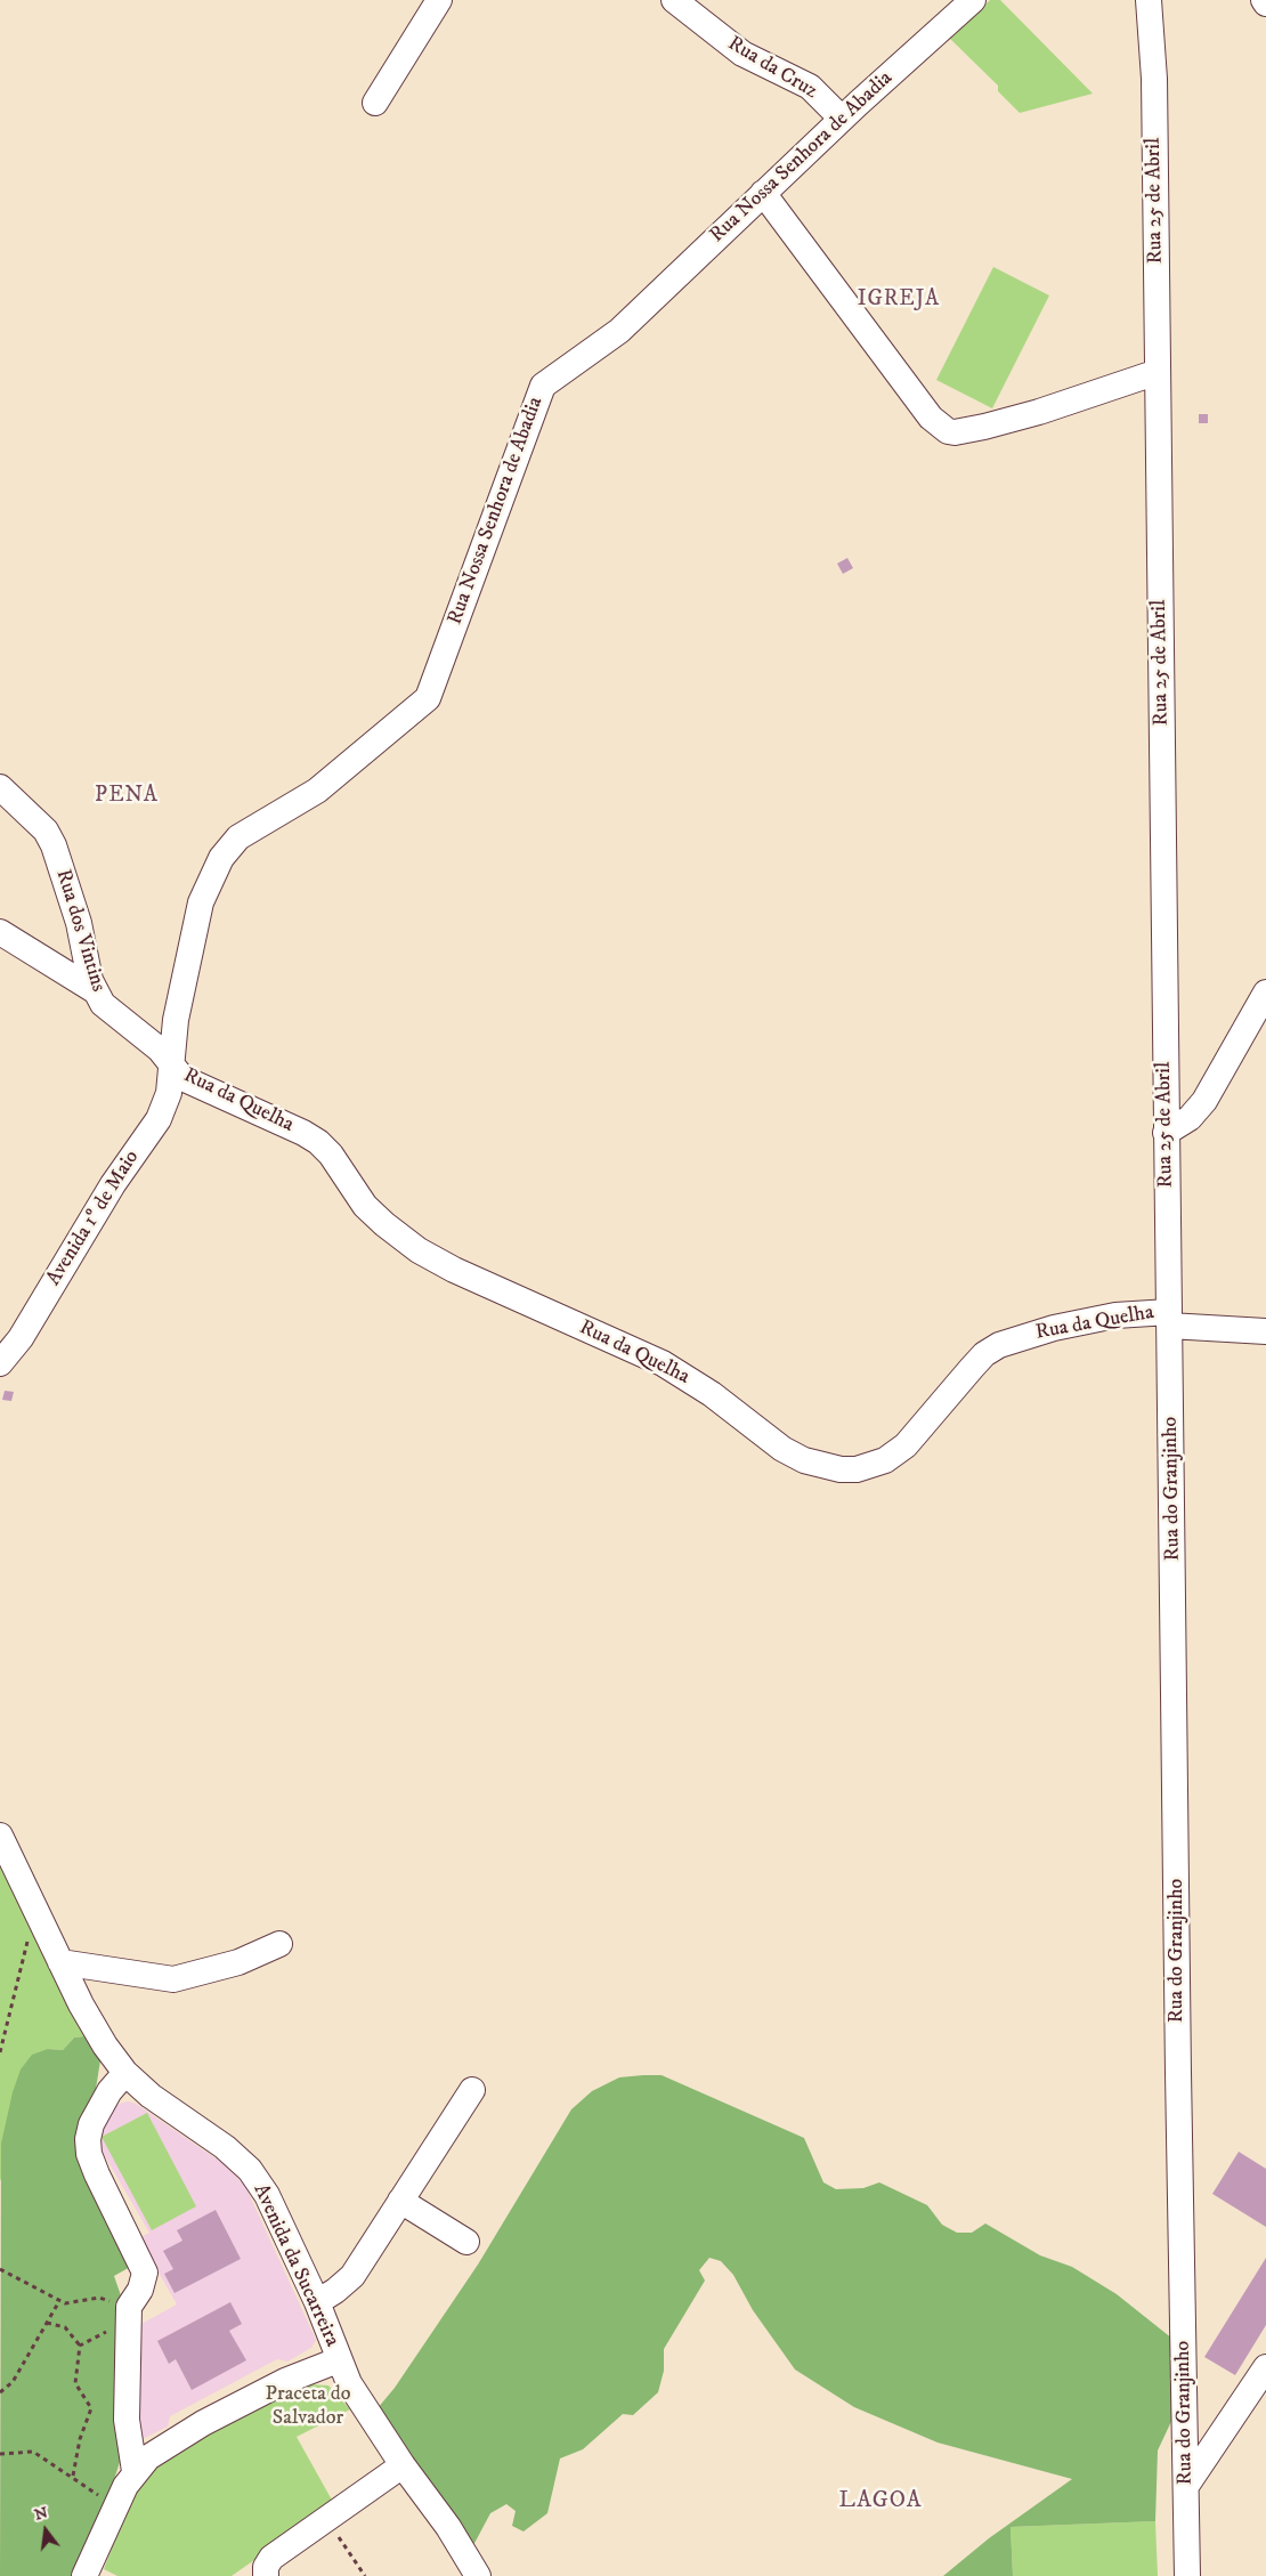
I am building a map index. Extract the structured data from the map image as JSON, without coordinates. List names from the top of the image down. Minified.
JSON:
{"streets":{"street":["Rua da Cruz","Rua Nossa Senhora de Abadia","Rua 25 de Abril","Rua dos Vintins","Rua da Quelha","Avenida 1º de Maio","Rua do Granjinho","Avenida da Sucarreira"]},"crossings":[["Rua da Cruz","Rua Nossa Senhora de Abadia"],["Rua Nossa Senhora de Abadia","Rua dos Vintins"],["Rua Nossa Senhora de Abadia","Rua da Quelha"],["Rua Nossa Senhora de Abadia","Avenida 1º de Maio"],["Rua 25 de Abril","Rua da Quelha"],["Rua 25 de Abril","Rua do Granjinho"],["Rua dos Vintins","Rua da Quelha"],["Rua dos Vintins","Avenida 1º de Maio"],["Rua da Quelha","Avenida 1º de Maio"],["Rua da Quelha","Rua do Granjinho"]],"districts":["IGREJA","PENA","LAGOA"],"parks":["Praceta do Salvador"],"north":"top"}
